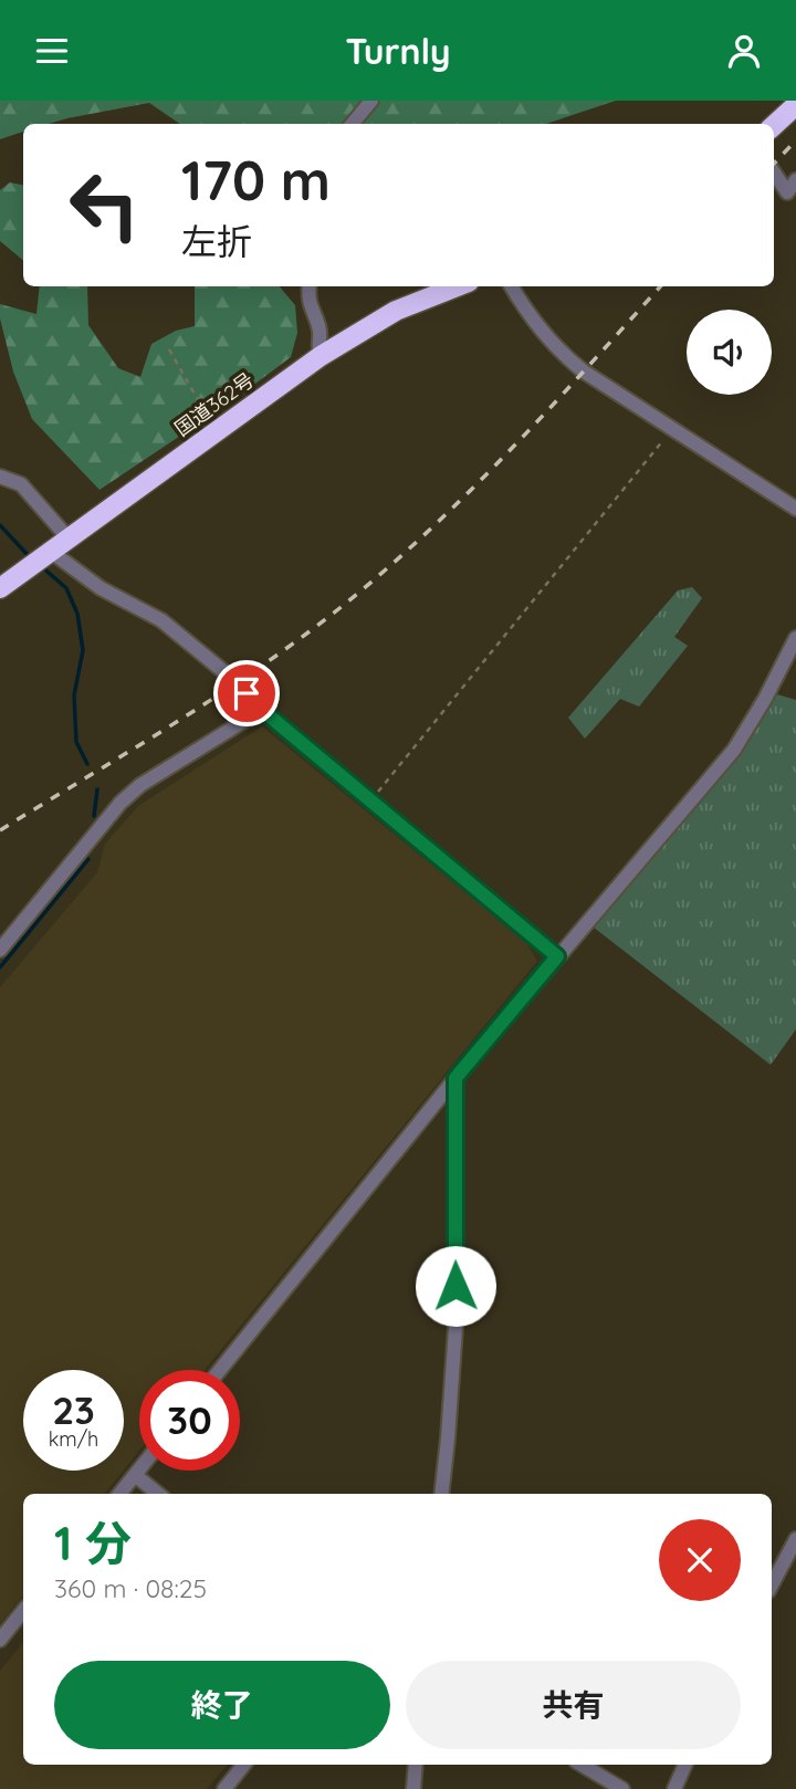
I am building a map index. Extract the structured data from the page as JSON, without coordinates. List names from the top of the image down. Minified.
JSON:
{"streets":{"highway":["国道362号"]},"page":{"header":"Turnly","turn":["170 m","左折"],"speed":"23 km/h","limit":"30","heading":["1 分","360 m · 08:25"],"buttons":["終了","共有"]}}
